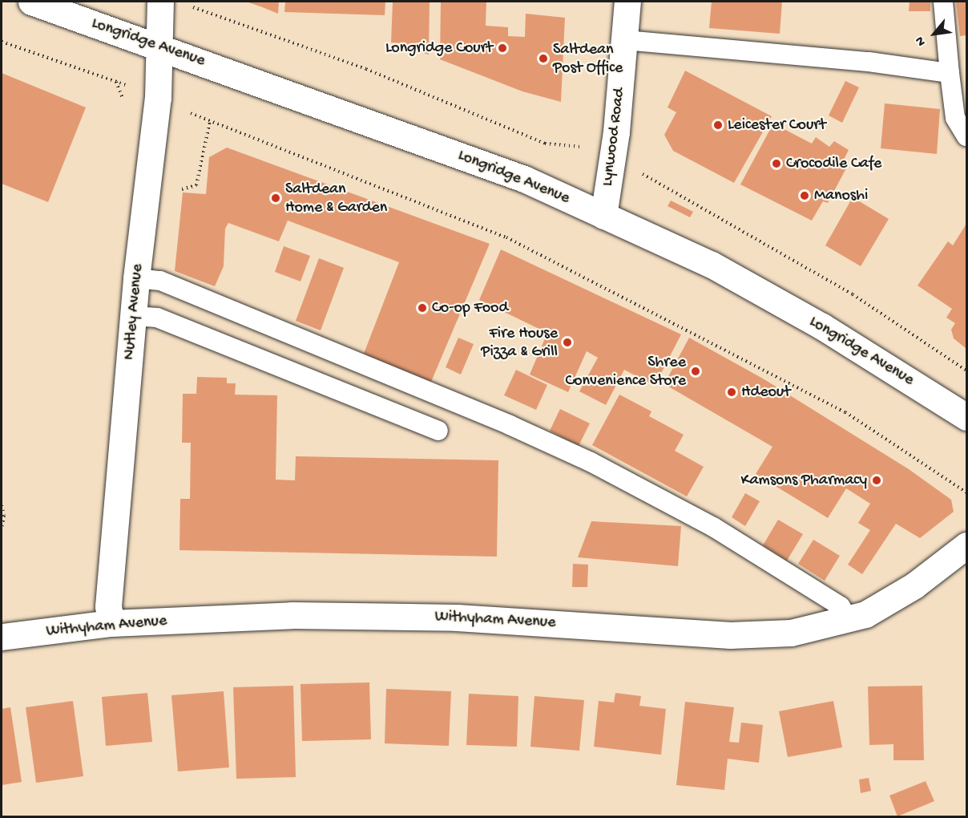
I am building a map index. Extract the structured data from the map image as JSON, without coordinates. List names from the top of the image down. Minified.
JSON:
{"streets":{"street":["Longridge Avenue","Lynwood Road","Nutley Avenue","Withyham Avenue"]},"crossings":[["Longridge Avenue","Lynwood Road"],["Longridge Avenue","Nutley Avenue"],["Nutley Avenue","Withyham Avenue"]],"places":["Longridge Court","Saltdean Post Office","Leicester Court","Crocodile Cafe","Manoshi","Saltdean Home & Garden","Co-op Food","Fire House Pizza & Grill","Shree Convenience Store","Hdeout","Kamsons Pharmacy"],"north":"bottom left"}
